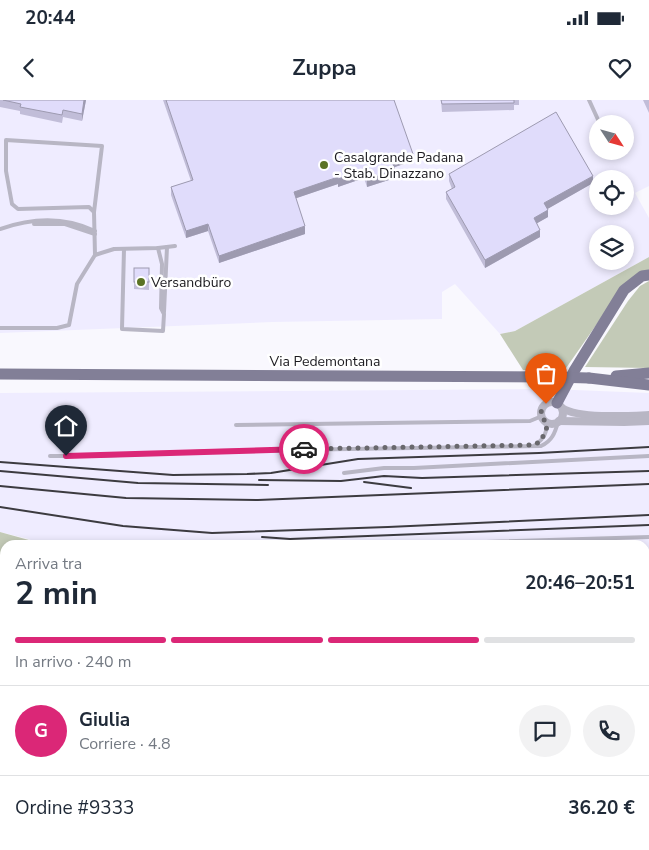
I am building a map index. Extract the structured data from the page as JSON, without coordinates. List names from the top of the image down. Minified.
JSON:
{"streets":{"main road":["Via Pedemontana"]},"places":["Casalgrande Padana - Stab. Dinazzano","Versandbüro"],"north":"bottom right","page":{"status":"20:44","header":"Zuppa","heading":["2 min","Arriva tra","20:46–20:51"],"panel":["Giulia","Corriere · 4.8","Ordine #9333","36.20 €"],"bar":"In arrivo · 240 m","round":"G"}}
